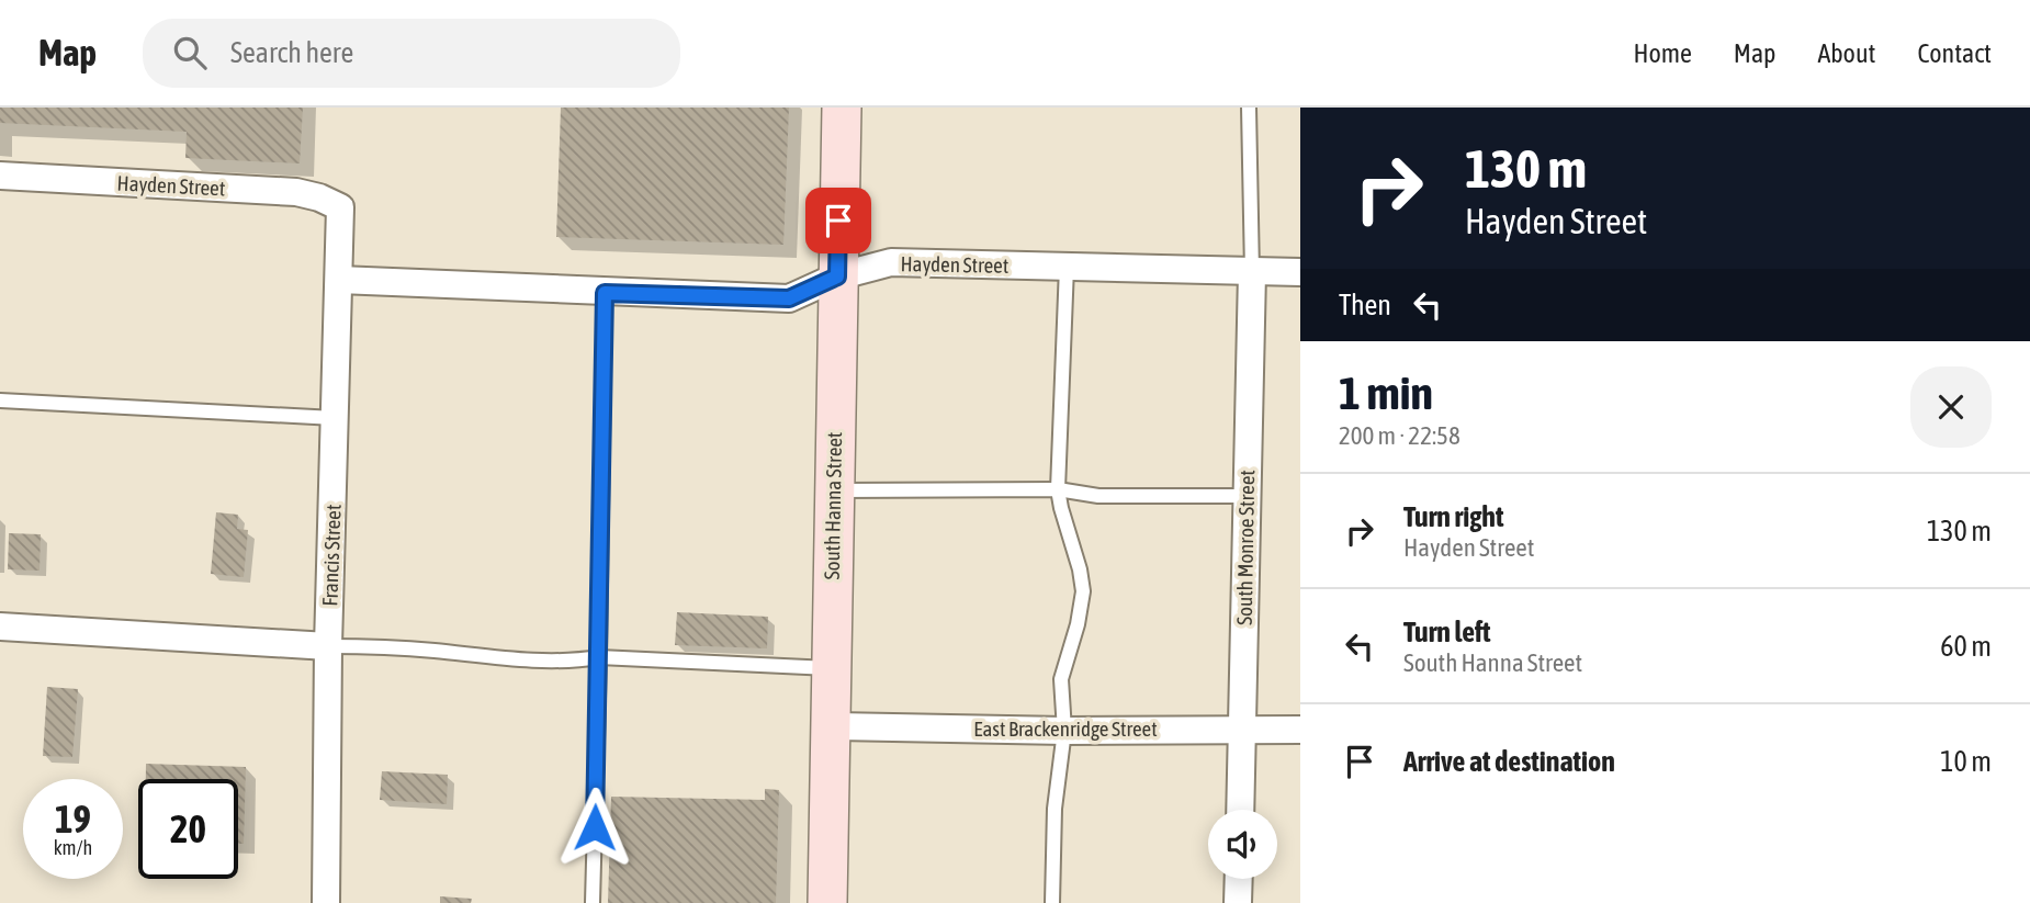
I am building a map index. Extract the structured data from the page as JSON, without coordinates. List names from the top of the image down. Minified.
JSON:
{"streets":{"street":["Hayden Street","South Hanna Street","South Monroe Street","Francis Street","East Brackenridge Street"]},"crossings":[["Hayden Street","South Hanna Street"],["Hayden Street","South Monroe Street"],["Hayden Street","Francis Street"],["South Hanna Street","East Brackenridge Street"],["South Monroe Street","East Brackenridge Street"]],"page":{"header":"Map","search":"Search here","nav":["Home","Map","About","Contact"],"turn":["130 m","Hayden Street"],"then":"Then","heading":["1 min","200 m · 22:58"],"list":[{"name":"Turn right","note":"Hayden Street","value":"130 m"},{"name":"Turn left","note":"South Hanna Street","value":"60 m"},{"name":"Arrive at destination","value":"10 m"}],"speed":"19 km/h","limit":"20"}}
